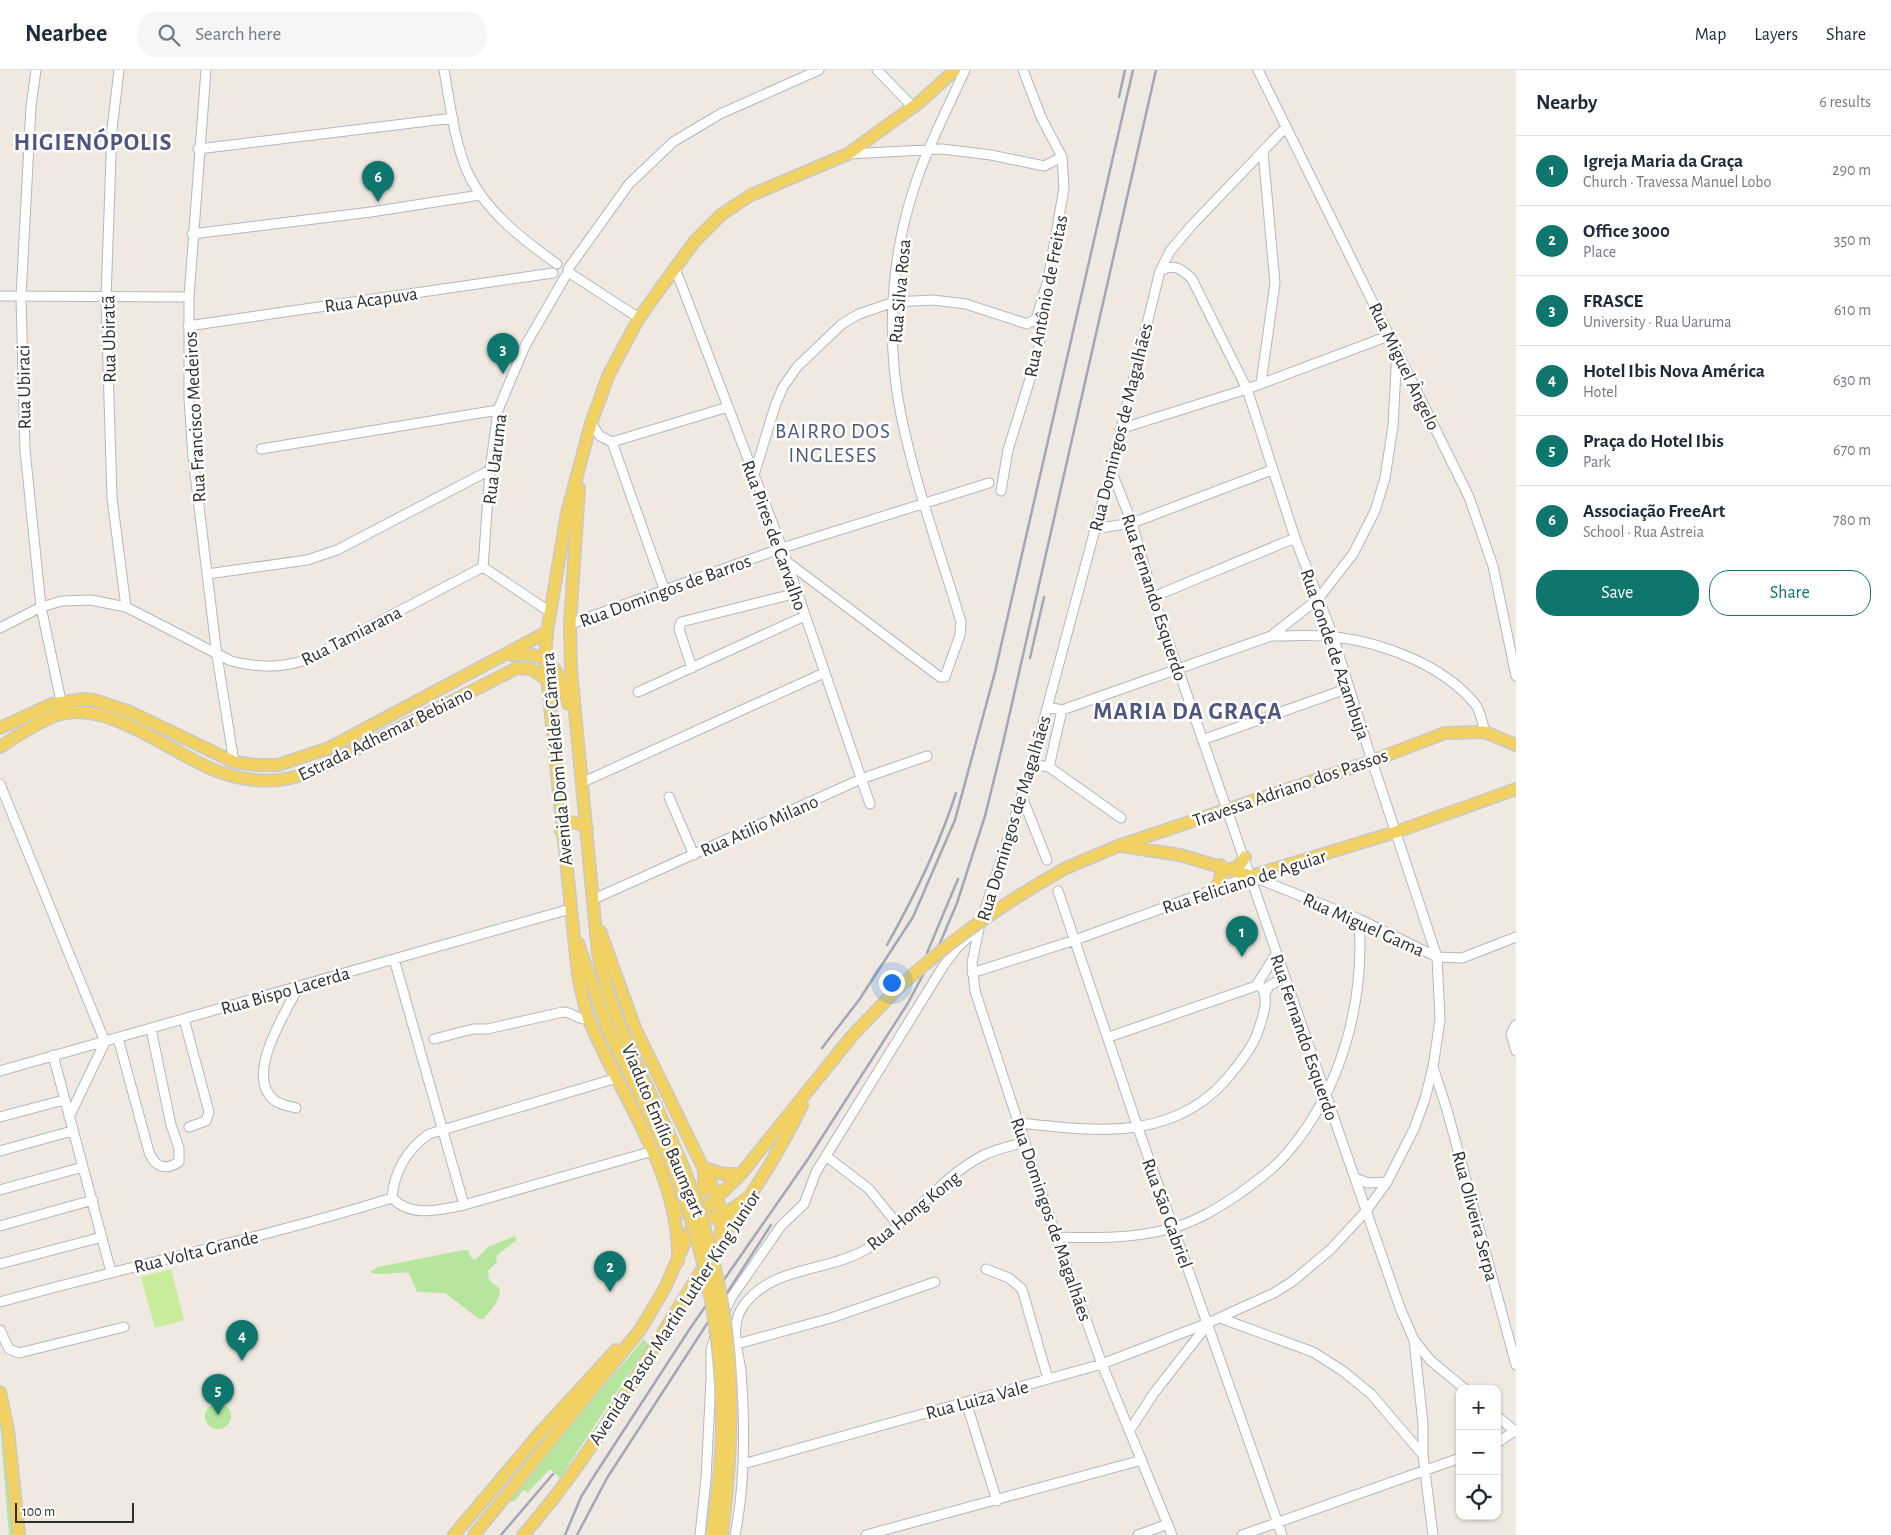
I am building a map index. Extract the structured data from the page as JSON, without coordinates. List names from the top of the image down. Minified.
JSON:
{"streets":{"main road":["Estrada Adhemar Bebiano","Avenida Dom Hélder Câmara","Travessa Adriano dos Passos","Rua Feliciano de Aguiar","Rua Miguel Gama","Viaduto Emílio Baumgart","Avenida Pastor Martin Luther King Junior"],"street":["Rua Silva Rosa","Rua Antônio de Freitas","Rua Acapuva","Rua Ubiratã","Rua Miguel Ângelo","Rua Ubiraci","Rua Francisco Medeiros","Rua Domingos de Magalhães","Rua Uaruma","Rua Pires de Carvalho","Rua Domingos de Barros","Rua Fernando Esquerdo","Rua Tamiarana","Rua Conde de Azambuja","Rua Atilio Milano","Rua Bispo Lacerda","Rua Hong Kong","Rua São Gabriel","Rua Oliveira Serpa","Rua Volta Grande","Rua Luiza Vale"]},"crossings":[["Rua Silva Rosa","Rua Pires de Carvalho"],["Rua Silva Rosa","Rua Domingos de Barros"],["Rua Acapuva","Rua Francisco Medeiros"],["Rua Ubiratã","Rua Tamiarana"],["Rua Miguel Ângelo","Rua Domingos de Magalhães"],["Rua Ubiraci","Rua Tamiarana"],["Rua Ubiraci","Estrada Adhemar Bebiano"],["Rua Francisco Medeiros","Rua Tamiarana"],["Rua Francisco Medeiros","Estrada Adhemar Bebiano"],["Rua Domingos de Magalhães","Rua Fernando Esquerdo"],["Rua Domingos de Magalhães","Rua Conde de Azambuja"],["Rua Domingos de Magalhães","Rua Feliciano de Aguiar"],["Rua Domingos de Magalhães","Rua Hong Kong"],["Rua Domingos de Magalhães","Rua Luiza Vale"],["Rua Uaruma","Rua Tamiarana"],["Rua Pires de Carvalho","Rua Domingos de Barros"],["Rua Pires de Carvalho","Avenida Dom Hélder Câmara"],["Rua Pires de Carvalho","Rua Atilio Milano"],["Rua Domingos de Barros","Avenida Dom Hélder Câmara"],["Rua Fernando Esquerdo","Rua Conde de Azambuja"],["Rua Fernando Esquerdo","Travessa Adriano dos Passos"],["Rua Fernando Esquerdo","Rua Feliciano de Aguiar"],["Rua Fernando Esquerdo","Rua Miguel Gama"],["Rua Conde de Azambuja","Travessa Adriano dos Passos"],["Rua Conde de Azambuja","Rua Feliciano de Aguiar"],["Rua Conde de Azambuja","Rua Miguel Gama"],["Rua Conde de Azambuja","Rua São Gabriel"],["Rua Conde de Azambuja","Rua Oliveira Serpa"],["Rua Conde de Azambuja","Rua Luiza Vale"],["Estrada Adhemar Bebiano","Avenida Dom Hélder Câmara"],["Avenida Dom Hélder Câmara","Rua Atilio Milano"],["Avenida Dom Hélder Câmara","Rua Bispo Lacerda"],["Avenida Dom Hélder Câmara","Viaduto Emílio Baumgart"],["Avenida Dom Hélder Câmara","Avenida Pastor Martin Luther King Junior"],["Travessa Adriano dos Passos","Rua Miguel Gama"],["Travessa Adriano dos Passos","Avenida Pastor Martin Luther King Junior"],["Rua Feliciano de Aguiar","Rua Miguel Gama"],["Rua Feliciano de Aguiar","Rua São Gabriel"],["Rua São Gabriel","Rua Luiza Vale"]],"districts":["HIGIENÓPOLIS","BAIRRO DOS INGLESES","MARIA DA GRAÇA"],"scale_bar":"100 m","page":{"header":"Nearbee","search":"Search here","nav":["Map","Layers","Share"],"heading":["Nearby","6 results"],"list":[{"mark":"1","name":"Igreja Maria da Graça","note":"Church · Travessa Manuel Lobo","value":"290 m"},{"mark":"2","name":"Office 3000","note":"Place","value":"350 m"},{"mark":"3","name":"FRASCE","note":"University · Rua Uaruma","value":"610 m"},{"mark":"4","name":"Hotel Ibis Nova América","note":"Hotel","value":"630 m"},{"mark":"5","name":"Praça do Hotel Ibis","note":"Park","value":"670 m"},{"mark":"6","name":"Associação FreeArt","note":"School · Rua Astreia","value":"780 m"}],"pins":["6","3","1","2","4","5"],"buttons":["Save","Share"],"map_buttons":["+","−"],"scale":"100 m"}}
